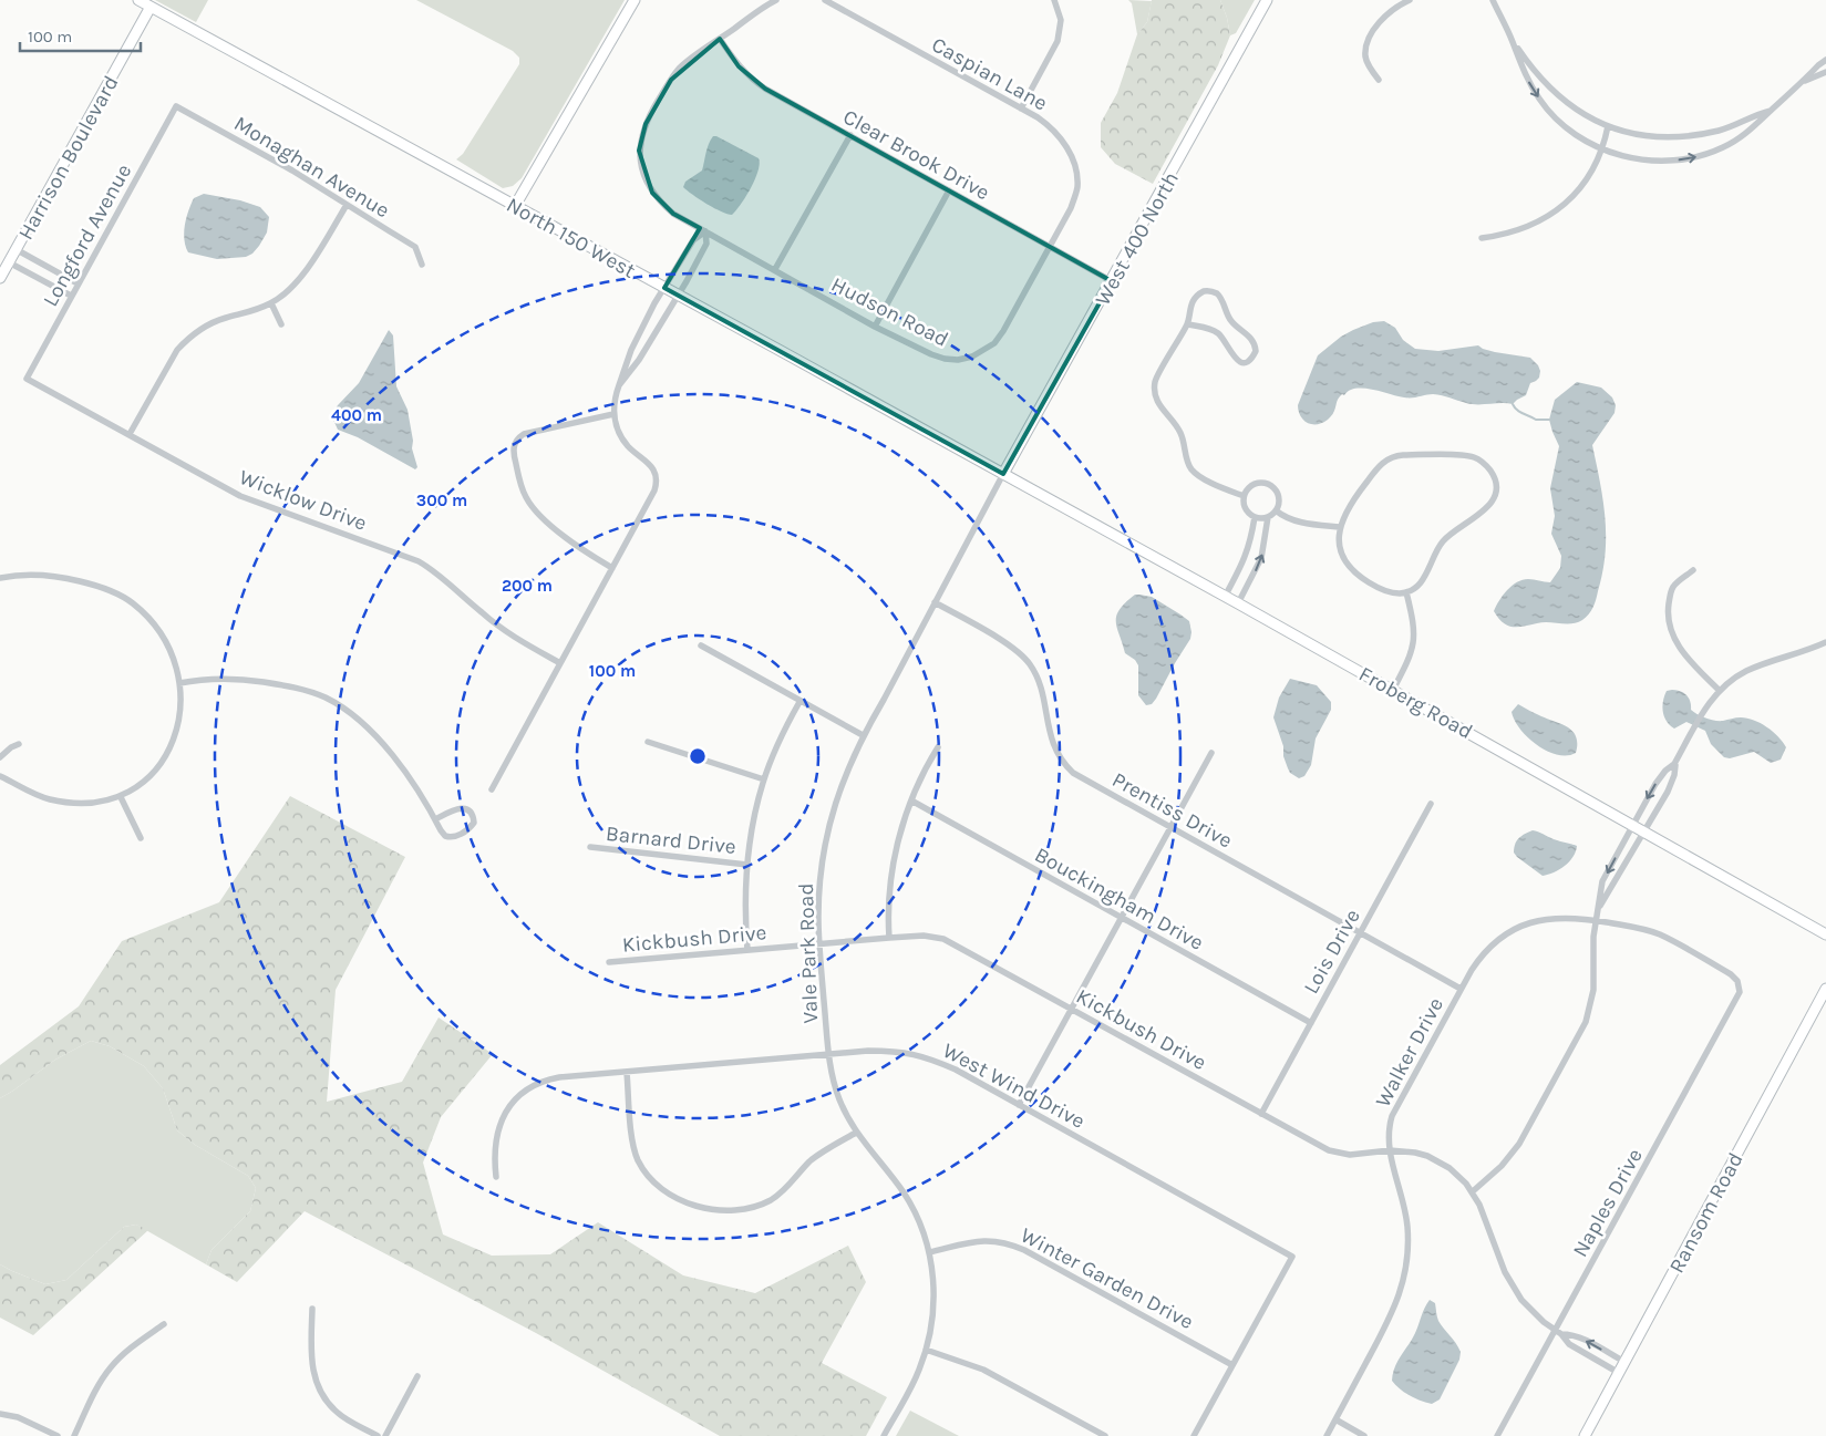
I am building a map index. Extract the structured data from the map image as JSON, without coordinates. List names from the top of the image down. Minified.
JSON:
{"streets":{"main road":["Harrison Boulevard","North 150 West","West 400 North","Froberg Road","Ransom Road"],"street":["Caspian Lane","Clear Brook Drive","Monaghan Avenue","Longford Avenue","Hudson Road","Wicklow Drive","Prentiss Drive","Barnard Drive","Bouckingham Drive","Kickbush Drive","Lois Drive","Vale Park Road","Walker Drive","West Wind Drive","Naples Drive","Winter Garden Drive"]},"crossings":[["Caspian Lane","Clear Brook Drive"],["Caspian Lane","Hudson Road"],["Clear Brook Drive","West 400 North"],["Clear Brook Drive","Hudson Road"],["Harrison Boulevard","North 150 West"],["Monaghan Avenue","Longford Avenue"],["Longford Avenue","Wicklow Drive"],["North 150 West","West 400 North"],["North 150 West","Froberg Road"],["North 150 West","Vale Park Road"],["West 400 North","Froberg Road"],["West 400 North","Vale Park Road"],["Froberg Road","Vale Park Road"],["Prentiss Drive","Lois Drive"],["Prentiss Drive","Vale Park Road"],["Prentiss Drive","Walker Drive"],["Bouckingham Drive","Lois Drive"],["Kickbush Drive","Lois Drive"],["Kickbush Drive","Vale Park Road"],["Kickbush Drive","Walker Drive"],["Kickbush Drive","Naples Drive"],["Kickbush Drive","Ransom Road"],["Vale Park Road","West Wind Drive"],["Vale Park Road","Winter Garden Drive"],["Walker Drive","Naples Drive"],["West Wind Drive","Winter Garden Drive"]],"scale_bar":"100 m","rings":["400 m","300 m","200 m","100 m"]}
